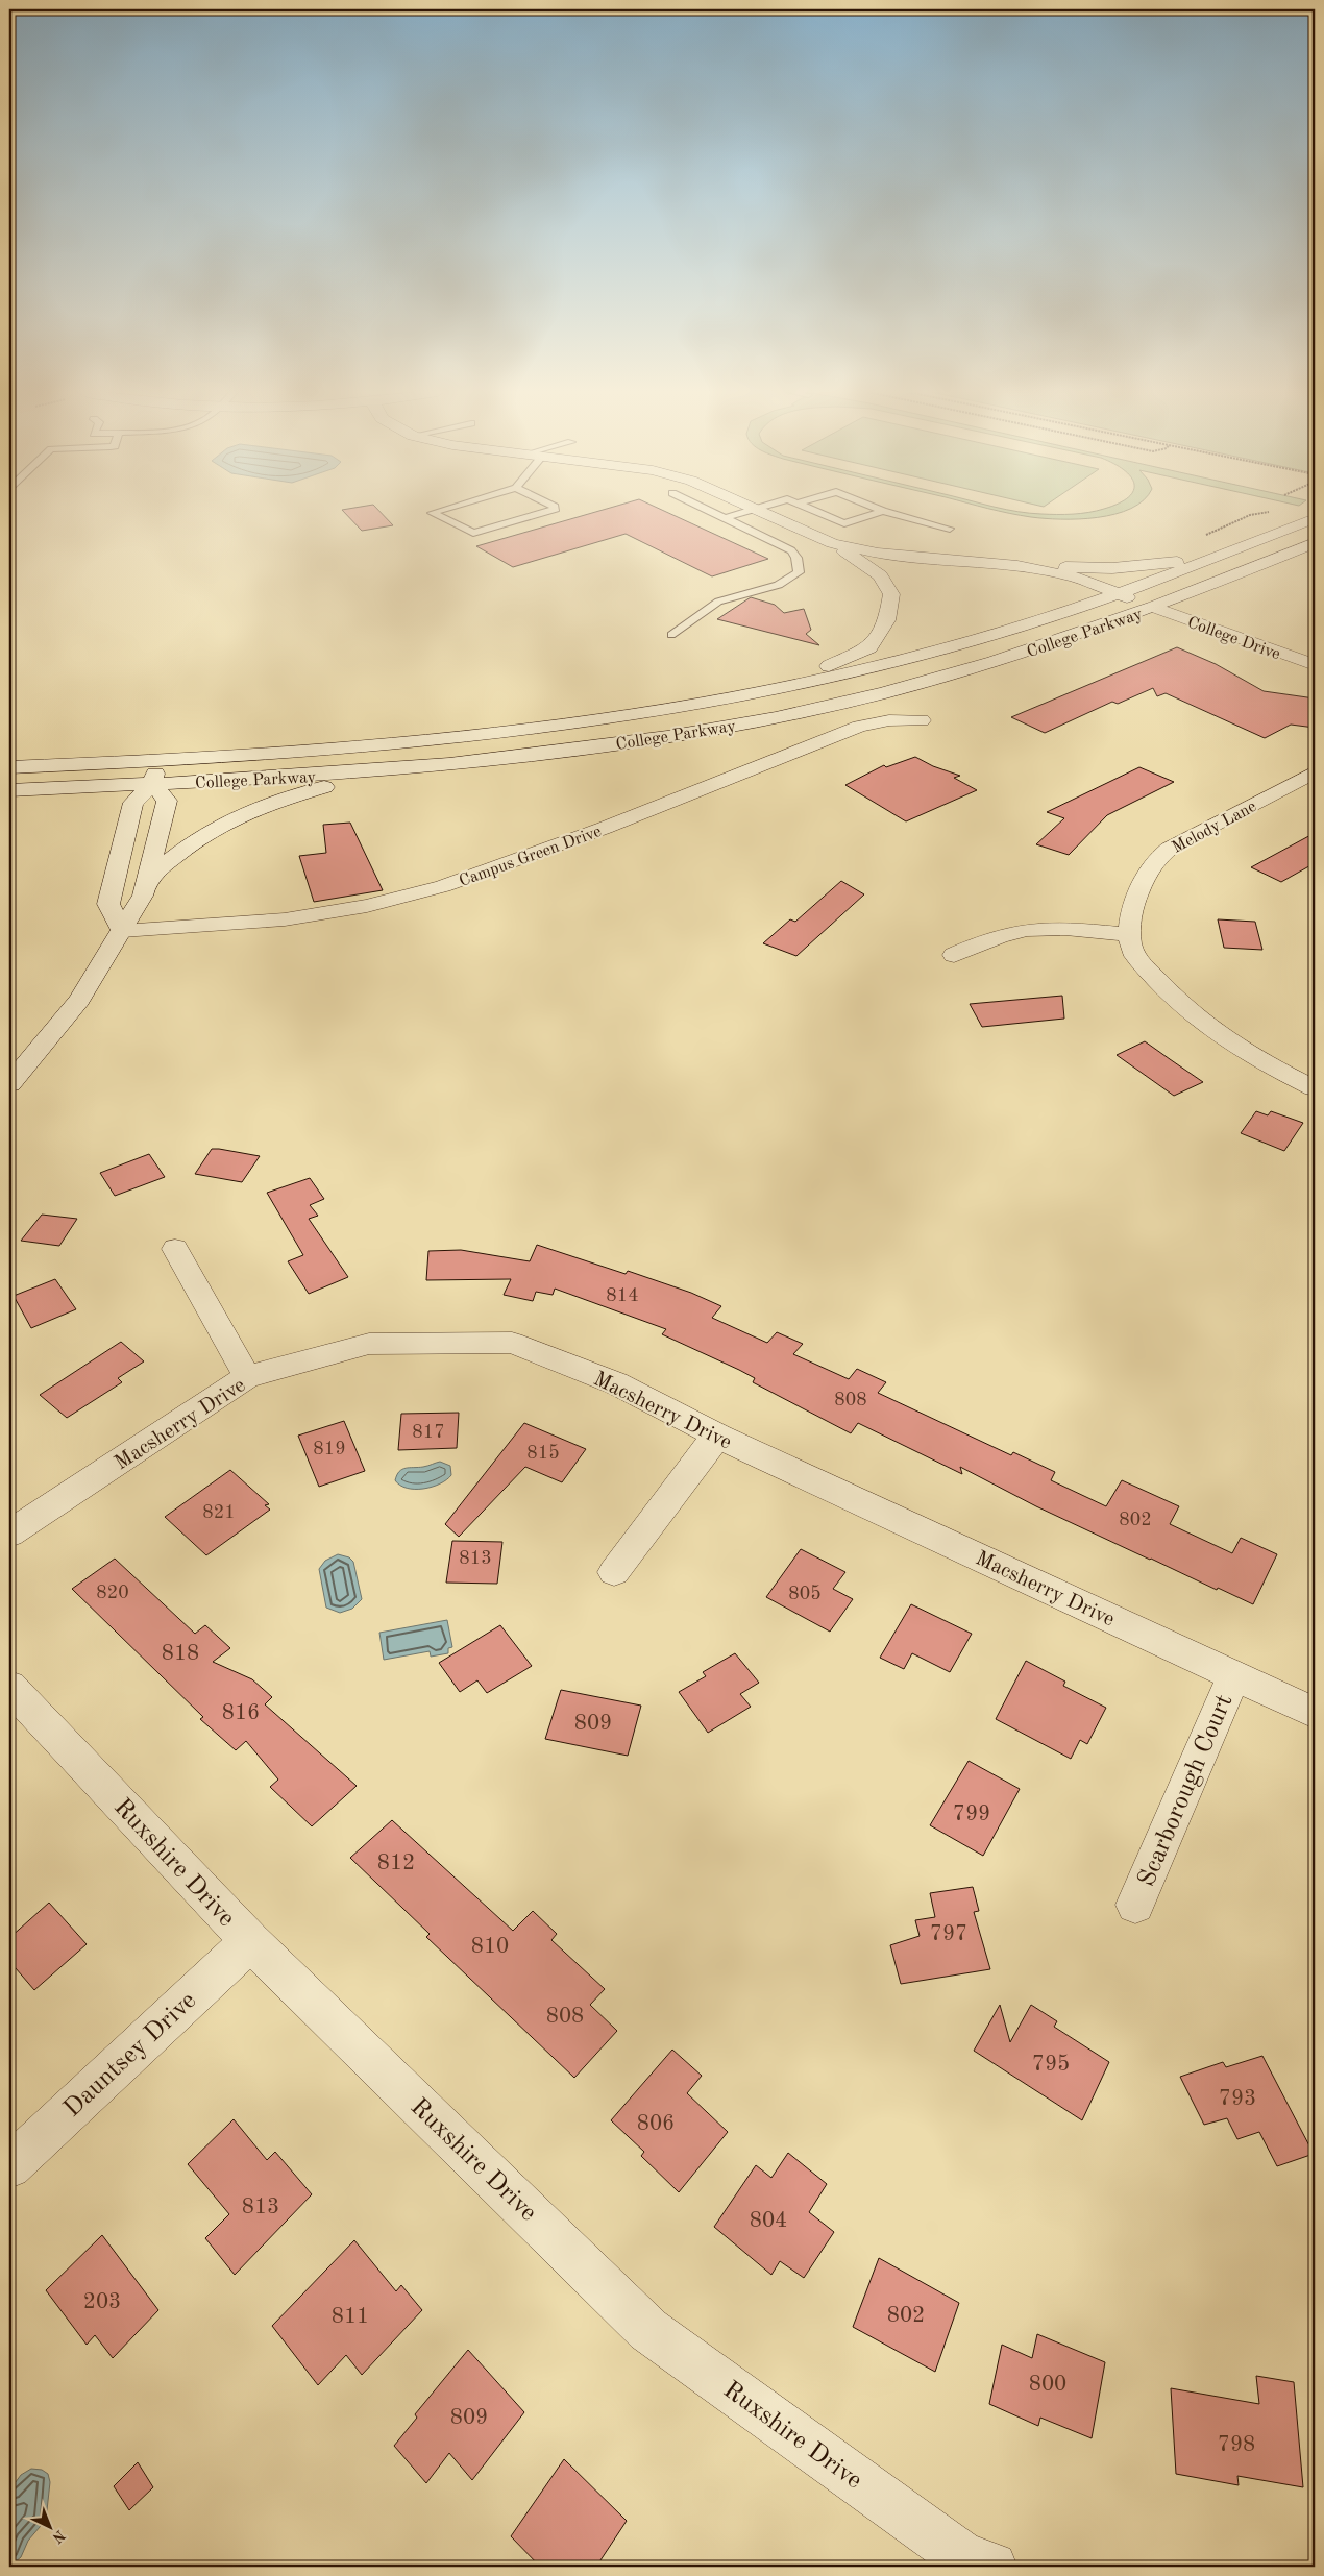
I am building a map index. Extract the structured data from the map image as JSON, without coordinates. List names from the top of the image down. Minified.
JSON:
{"streets":{"street":["College Parkway","College Drive","Melody Lane","Campus Green Drive","Macsherry Drive","Scarborough Court","Ruxshire Drive","Dauntsey Drive"]},"crossings":[["College Parkway","College Drive"],["Macsherry Drive","Scarborough Court"],["Ruxshire Drive","Dauntsey Drive"]],"house_numbers":["814","808","817","819","815","821","802","813","820","805","818","816","809","799","812","797","810","808","795","793","806","813","804","203","802","811","800","809","798"],"north":"bottom right"}
